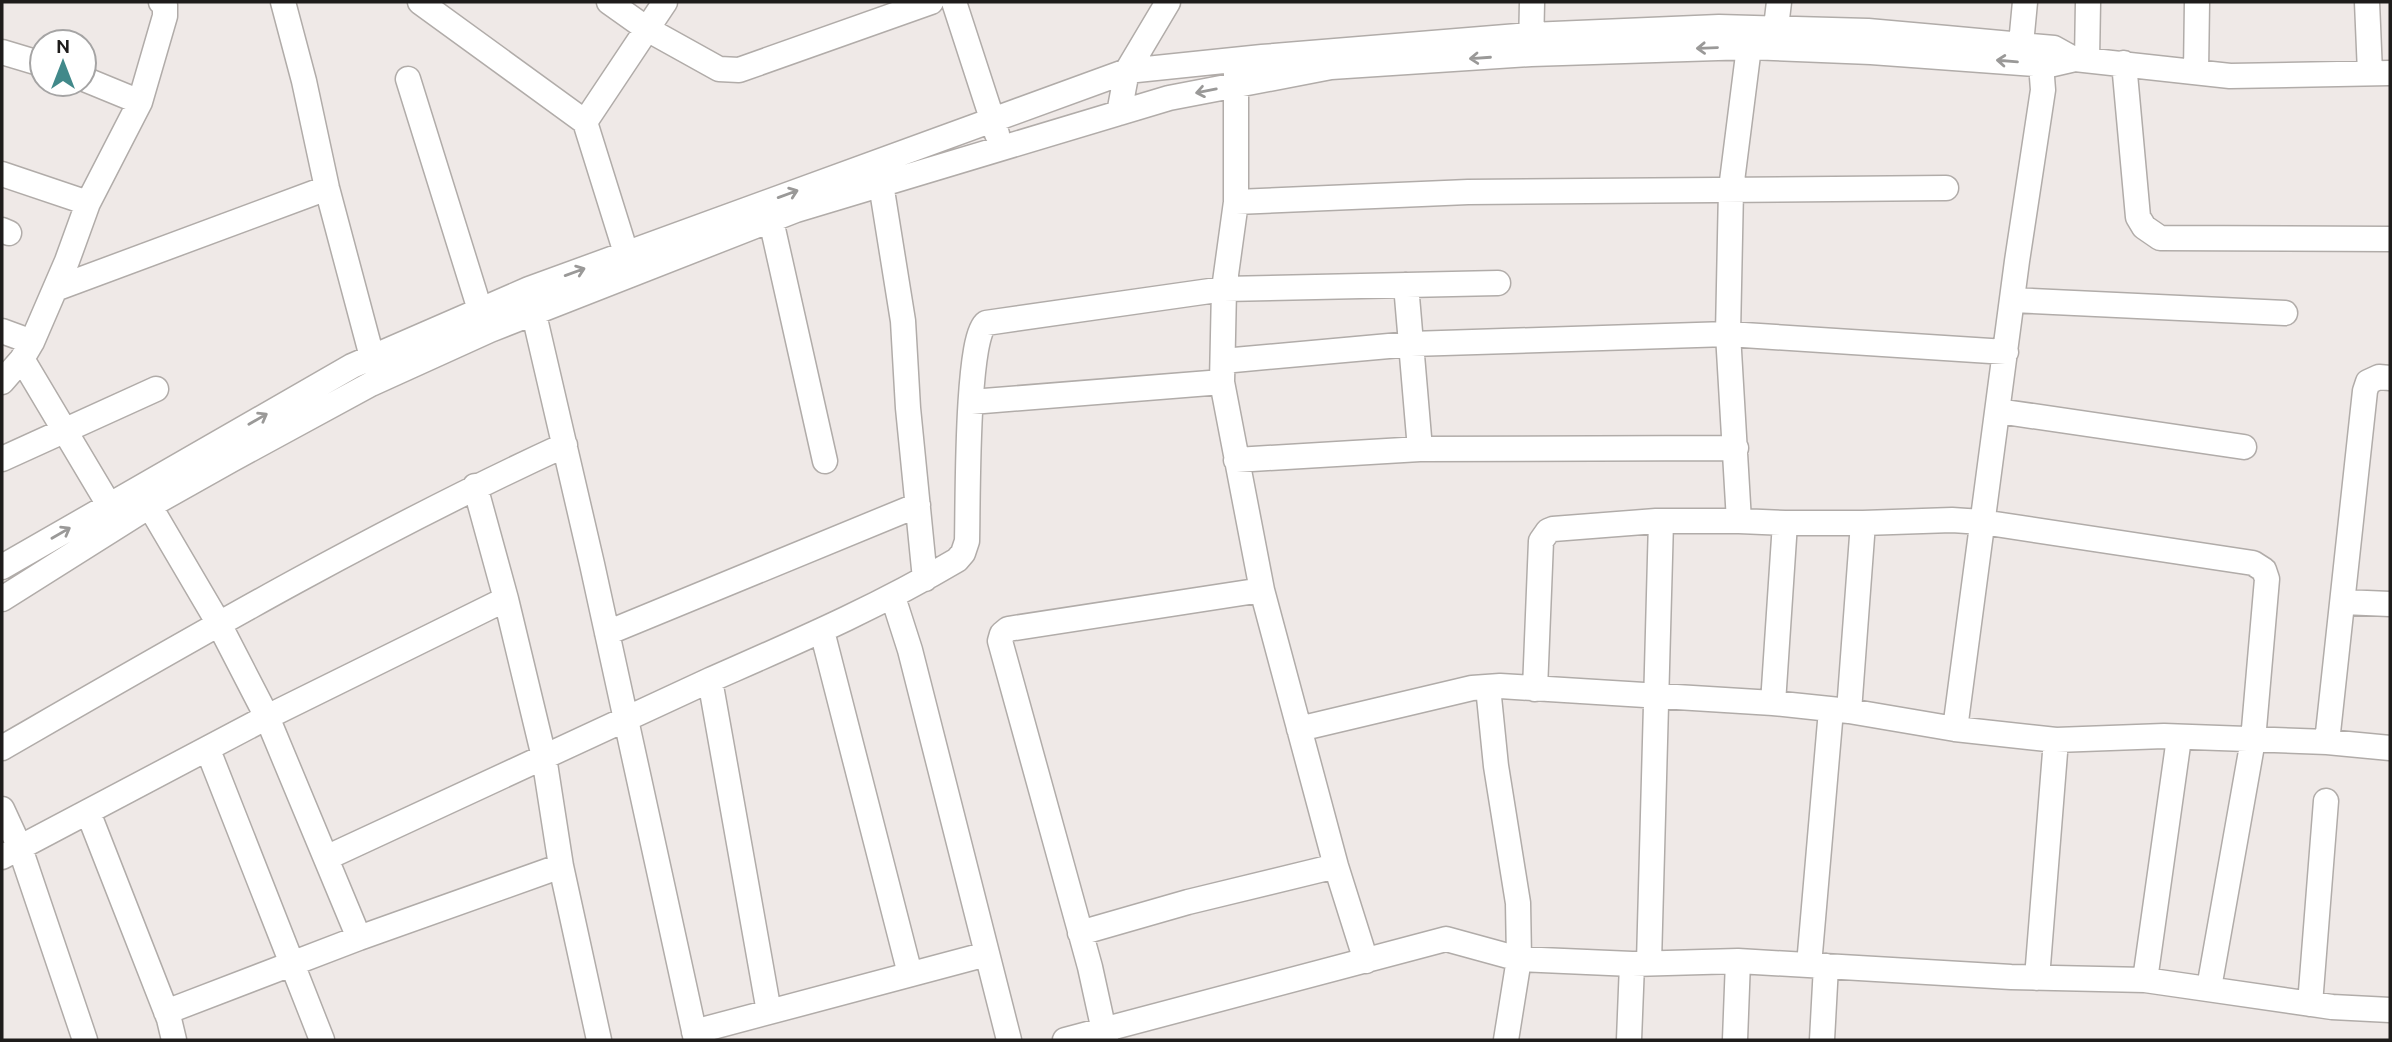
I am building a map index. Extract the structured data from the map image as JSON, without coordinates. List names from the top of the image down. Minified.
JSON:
{"north":"top"}
